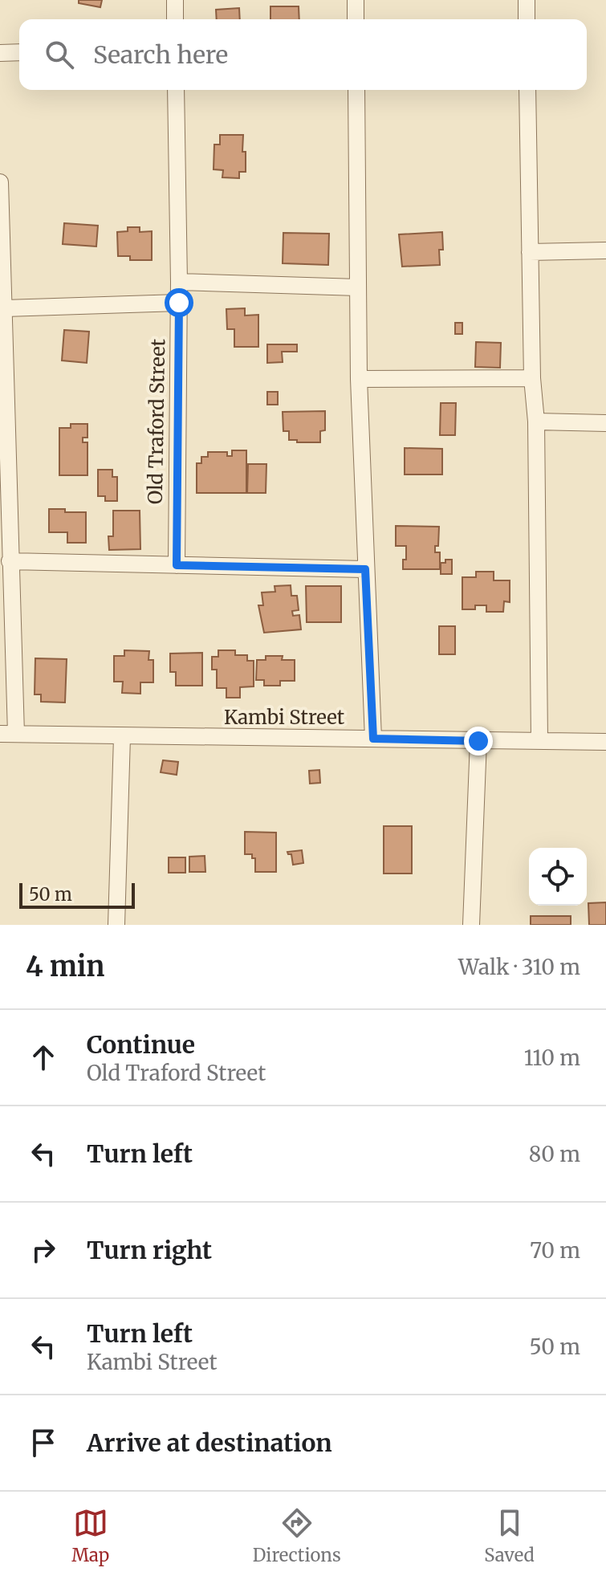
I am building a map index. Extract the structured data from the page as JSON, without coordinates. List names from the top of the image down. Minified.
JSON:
{"streets":{"street":["Old Traford Street","Kambi Street"]},"scale_bar":"50 m","page":{"search":"Search here","scale":"50 m","heading":["4 min","Walk · 310 m"],"list":[["Continue","Old Traford Street","110 m"],["Turn left","80 m"],["Turn right","70 m"],["Turn left","Kambi Street","50 m"],"Arrive at destination"],"nav":["Map","Directions","Saved"]}}
